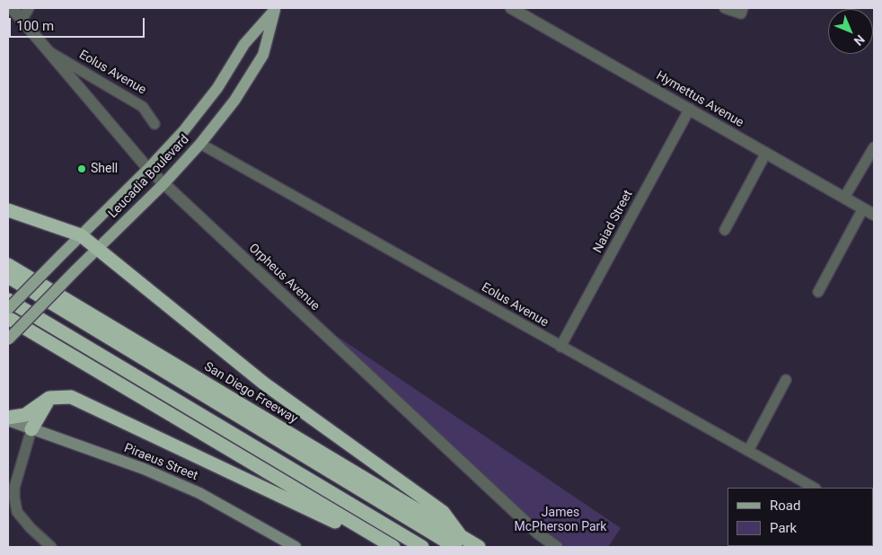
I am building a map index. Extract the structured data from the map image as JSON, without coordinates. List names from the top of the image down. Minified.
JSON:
{"streets":{"highway":["San Diego Freeway"],"main road":["Leucadia Boulevard","Piraeus Street"],"street":["Eolus Avenue","Hymettus Avenue","Naiad Street","Orpheus Avenue"]},"crossings":[["Eolus Avenue","Leucadia Boulevard"],["Eolus Avenue","Naiad Street"],["Eolus Avenue","Orpheus Avenue"],["Hymettus Avenue","Naiad Street"],["Leucadia Boulevard","Orpheus Avenue"]],"parks":["James McPherson Park"],"places":["Shell"],"legend":["Road","Park"],"scale_bar":"100 m","north":"bottom right"}
